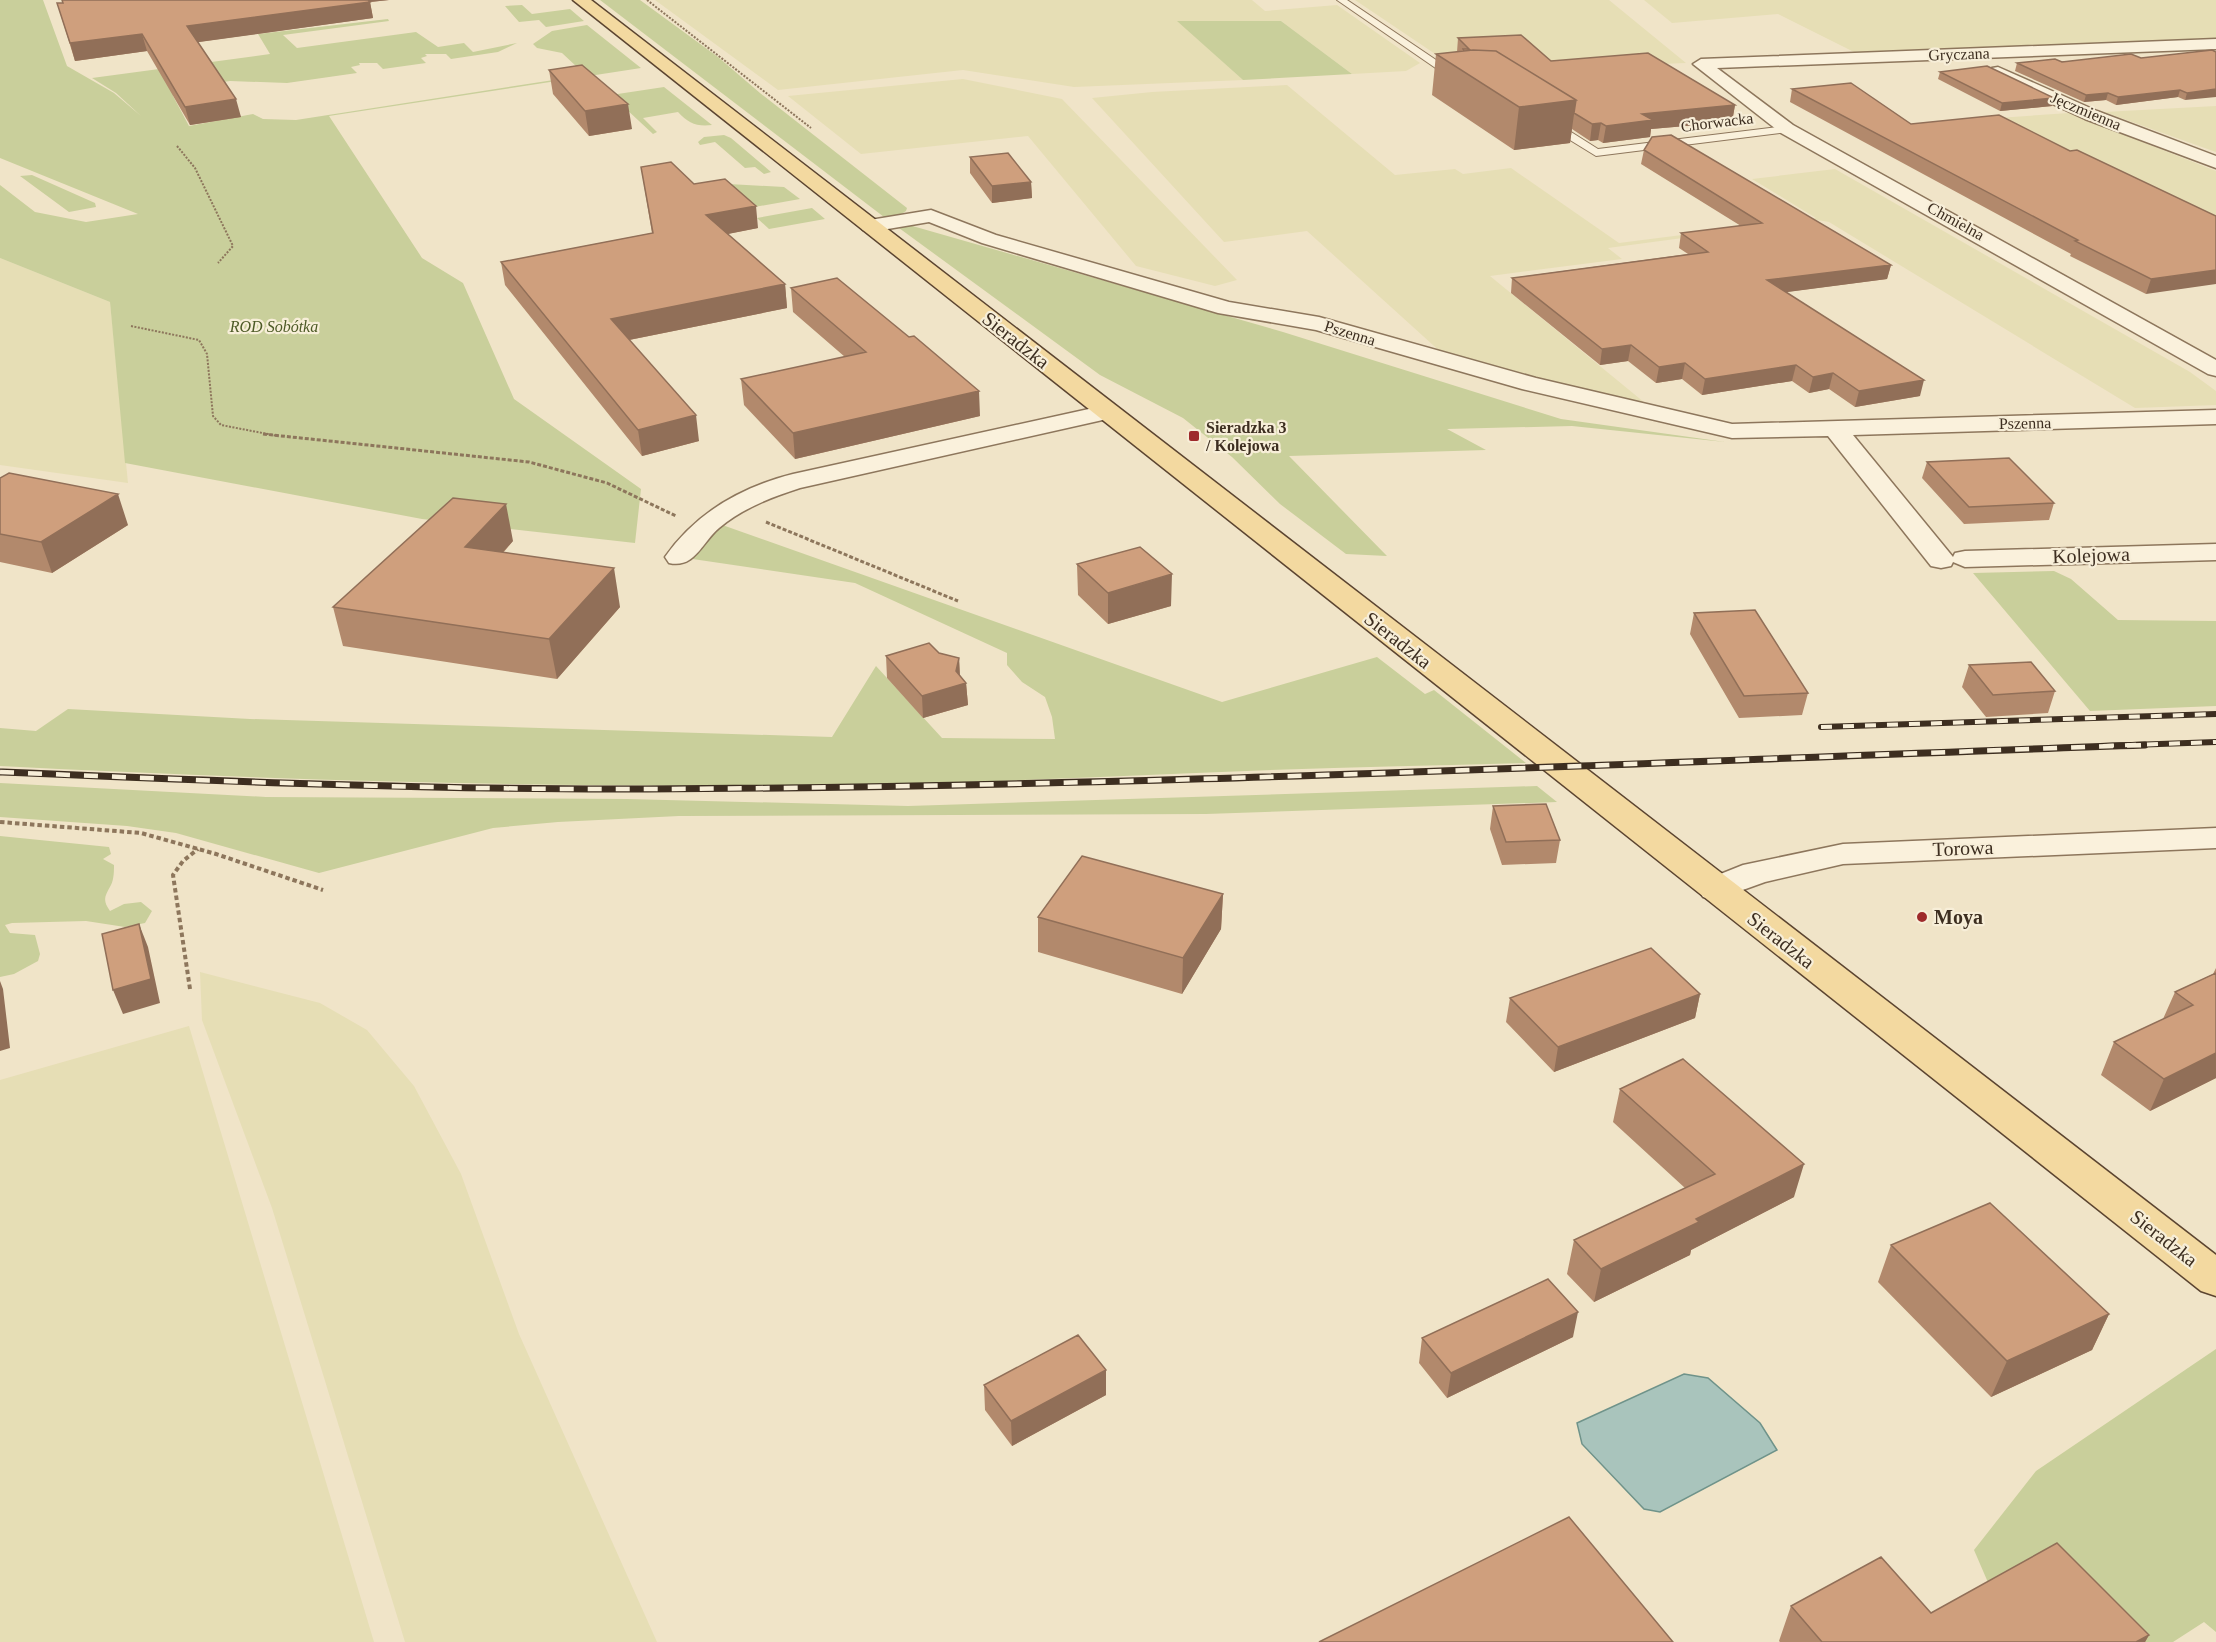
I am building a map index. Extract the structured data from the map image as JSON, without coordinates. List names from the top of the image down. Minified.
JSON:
{"streets":{"main road":["Sieradzka"],"street":["Gryczana","Jęczmienna","Chmielna","Pszenna","Kolejowa","Torowa"],"lane":["Chorwacka"]},"crossings":[["Gryczana","Jęczmienna"],["Gryczana","Chmielna"],["Chorwacka","Chmielna"],["Pszenna","Sieradzka"],["Pszenna","Kolejowa"],["Sieradzka","Torowa"]],"parks":["ROD Sobótka"],"places":{"transit":["Sieradzka 3 / Kolejowa"],"other":["Moya"]}}
